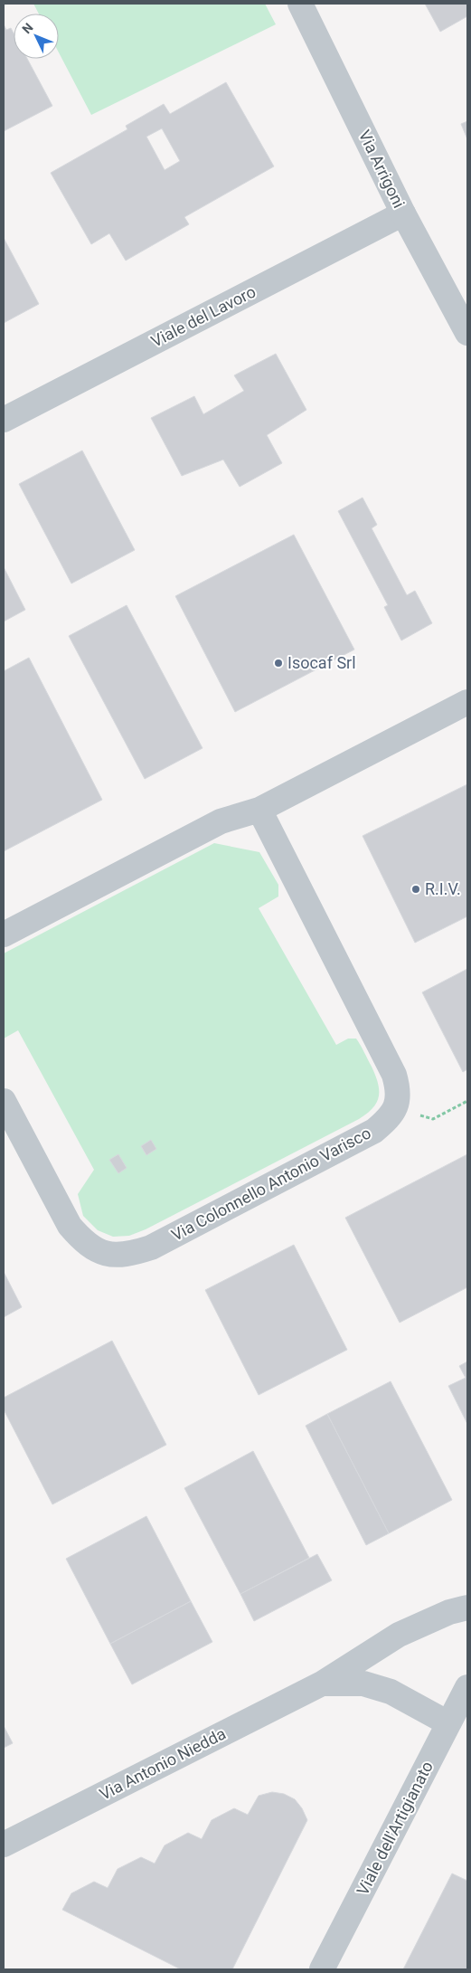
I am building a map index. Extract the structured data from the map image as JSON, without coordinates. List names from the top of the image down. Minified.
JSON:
{"streets":{"street":["Via Arrigoni","Viale del Lavoro","Via Colonnello Antonio Varisco","Via Antonio Niedda","Viale dell'Artigianato"]},"crossings":[["Via Arrigoni","Viale del Lavoro"],["Via Antonio Niedda","Viale dell'Artigianato"]],"places":["Isocaf Srl","R.I.V."],"north":"top left"}
